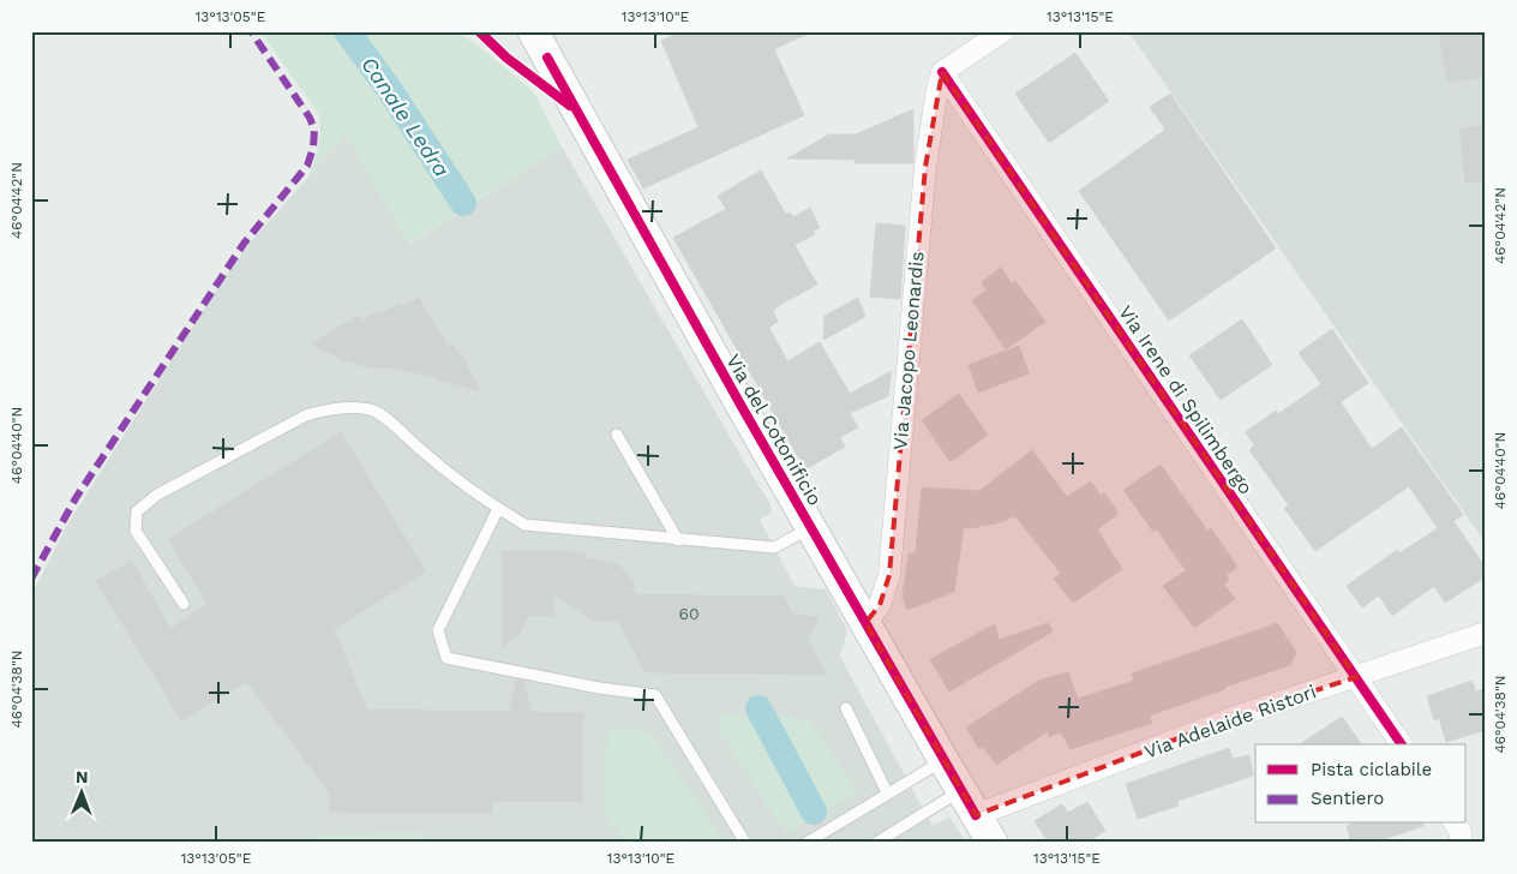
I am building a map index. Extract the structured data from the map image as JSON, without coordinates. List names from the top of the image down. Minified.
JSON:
{"streets":{"main road":["Via del Cotonificio"],"street":["Via Jacopo Leonardis","Via Irene di Spilimbergo","Via Adelaide Ristori"]},"crossings":[["Via Jacopo Leonardis","Via Irene di Spilimbergo"],["Via Jacopo Leonardis","Via del Cotonificio"],["Via Irene di Spilimbergo","Via Adelaide Ristori"],["Via del Cotonificio","Via Adelaide Ristori"]],"water":["Canale Ledra"],"house_numbers":["60"],"legend":["Pista ciclabile","Sentiero"],"north":"top","coordinates":["13°13'05\"E","13°13'10\"E","13°13'15\"E","46°04'42\"N","46°04'40\"N","46°04'38\"N"]}
